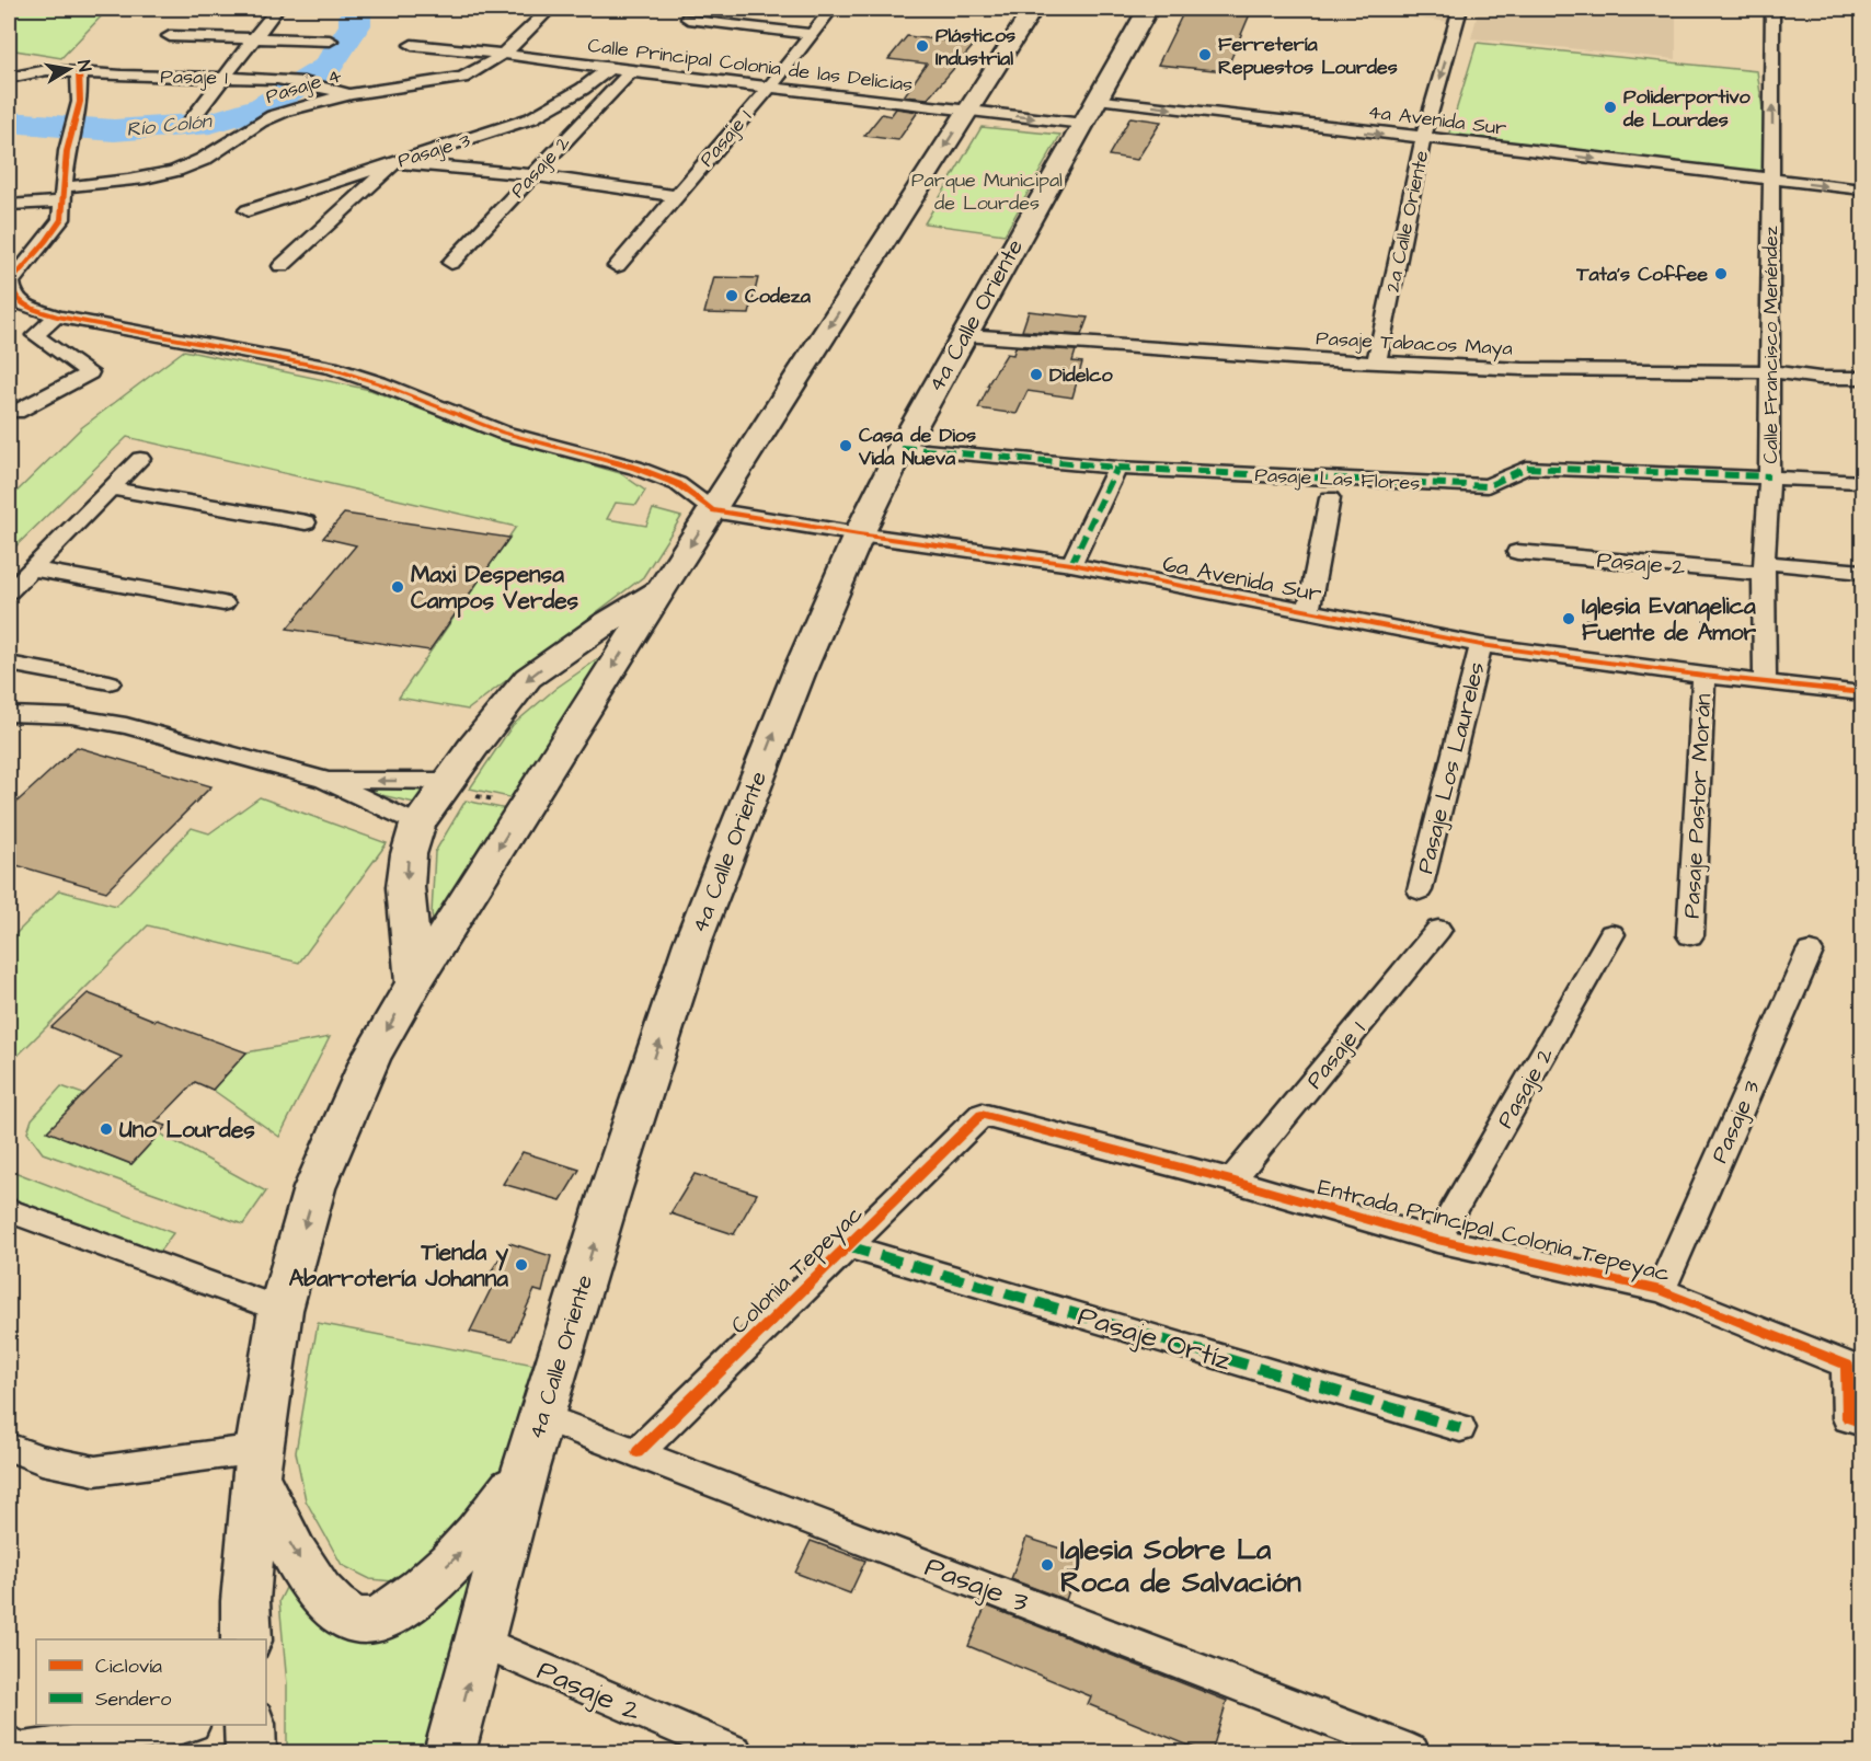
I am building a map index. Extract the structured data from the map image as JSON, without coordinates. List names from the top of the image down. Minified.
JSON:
{"streets":{"highway":["4a Calle Oriente"],"street":["Calle Principal Colonia de las Delicias","Pasaje 1","Pasaje 4","4a Avenida Sur","Pasaje 3","Pasaje 2","2a Calle Oriente","Pasaje Tabacos Maya","Calle Francisco Menéndez","Pasaje Las Flores","6a Avenida Sur","Pasaje Los Laureles","Pasaje Pastor Morán","Entrada Principal Colonia Tepeyac","Colonia Tepeyac","Pasaje Ortíz"]},"crossings":[["Calle Principal Colonia de las Delicias","Pasaje 1"],["Calle Principal Colonia de las Delicias","Pasaje 4"],["Calle Principal Colonia de las Delicias","Pasaje 3"],["Calle Principal Colonia de las Delicias","Pasaje 2"],["Calle Principal Colonia de las Delicias","4a Calle Oriente"],["Pasaje 1","Pasaje 4"],["Pasaje 1","Entrada Principal Colonia Tepeyac"],["4a Avenida Sur","2a Calle Oriente"],["4a Avenida Sur","4a Calle Oriente"],["4a Avenida Sur","Calle Francisco Menéndez"],["Pasaje 3","4a Calle Oriente"],["Pasaje 3","Entrada Principal Colonia Tepeyac"],["Pasaje 3","Colonia Tepeyac"],["Pasaje 2","4a Calle Oriente"],["Pasaje 2","Calle Francisco Menéndez"],["Pasaje 2","Entrada Principal Colonia Tepeyac"],["2a Calle Oriente","Pasaje Tabacos Maya"],["4a Calle Oriente","Pasaje Tabacos Maya"],["4a Calle Oriente","Pasaje Las Flores"],["4a Calle Oriente","6a Avenida Sur"],["Pasaje Tabacos Maya","Calle Francisco Menéndez"],["Calle Francisco Menéndez","Pasaje Las Flores"],["Calle Francisco Menéndez","6a Avenida Sur"],["6a Avenida Sur","Pasaje Los Laureles"],["6a Avenida Sur","Pasaje Pastor Morán"],["Entrada Principal Colonia Tepeyac","Colonia Tepeyac"],["Colonia Tepeyac","Pasaje Ortíz"]],"one_way":["4a Avenida Sur","2a Calle Oriente"],"water":["Río Colón"],"parks":["Parque Municipal de Lourdes"],"places":["Plásticos Industrial","Ferretería Repuestos Lourdes","Poliderportivo de Lourdes","Tata's Coffee","Codeza","Didelco","Casa de Dios Vida Nueva","Maxi Despensa Campos Verdes","Iglesia Evangelica Fuente de Amor","Uno Lourdes","Tienda y Abarrotería Johanna","Iglesia Sobre La Roca de Salvación"],"legend":["Ciclovía","Sendero"],"north":"right"}
